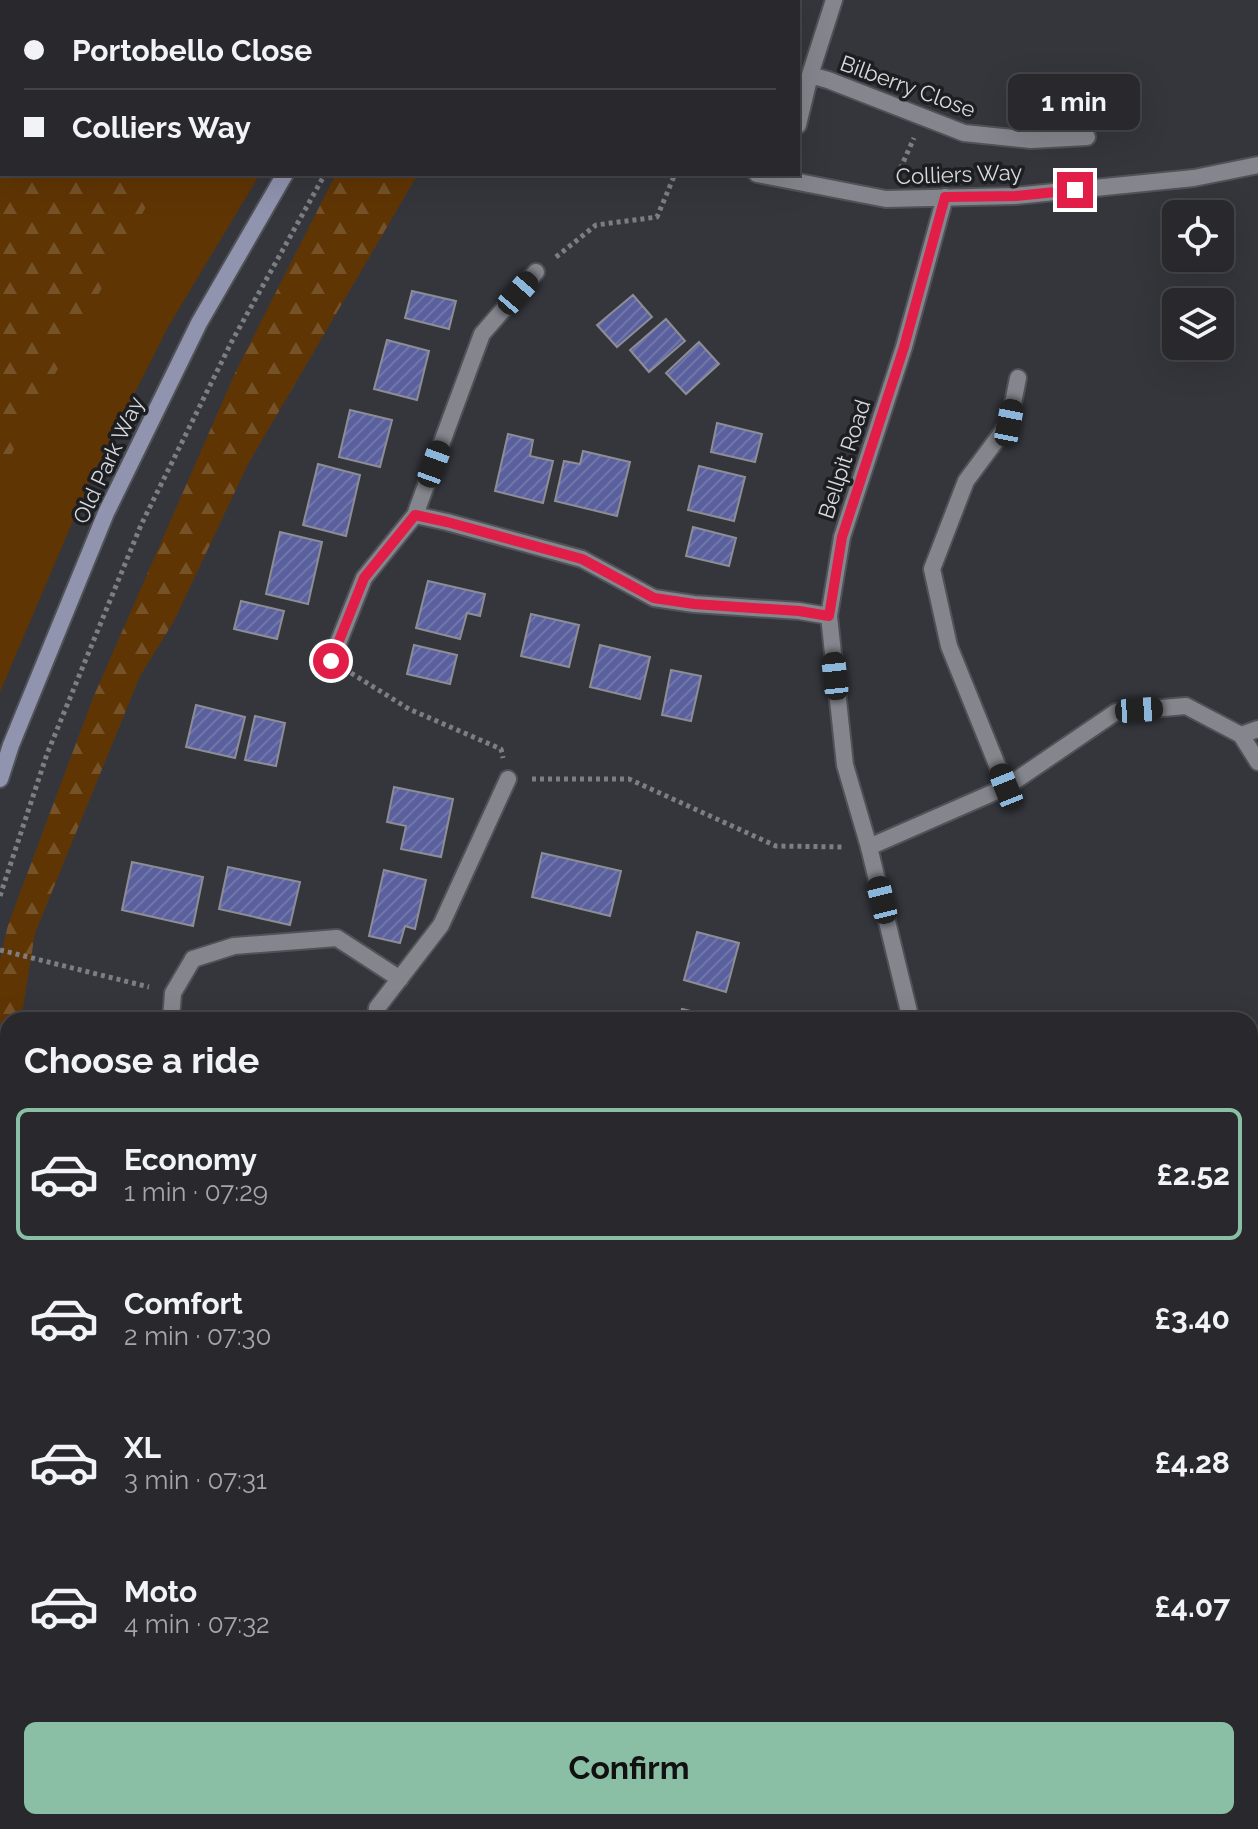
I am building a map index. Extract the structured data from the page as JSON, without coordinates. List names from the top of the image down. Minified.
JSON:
{"streets":{"main road":["Old Park Way"],"street":["Bilberry Close","Colliers Way","Bellpit Road"]},"crossings":[["Colliers Way","Bellpit Road"]],"page":{"banner":["Portobello Close","Colliers Way"],"bubble":"1 min","heading":"Choose a ride","list":[{"name":"Economy","note":"1 min · 07:29","value":"£2.52"},{"name":"Comfort","note":"2 min · 07:30","value":"£3.40"},{"name":"XL","note":"3 min · 07:31","value":"£4.28"},{"name":"Moto","note":"4 min · 07:32","value":"£4.07"}],"buttons":"Confirm"}}
